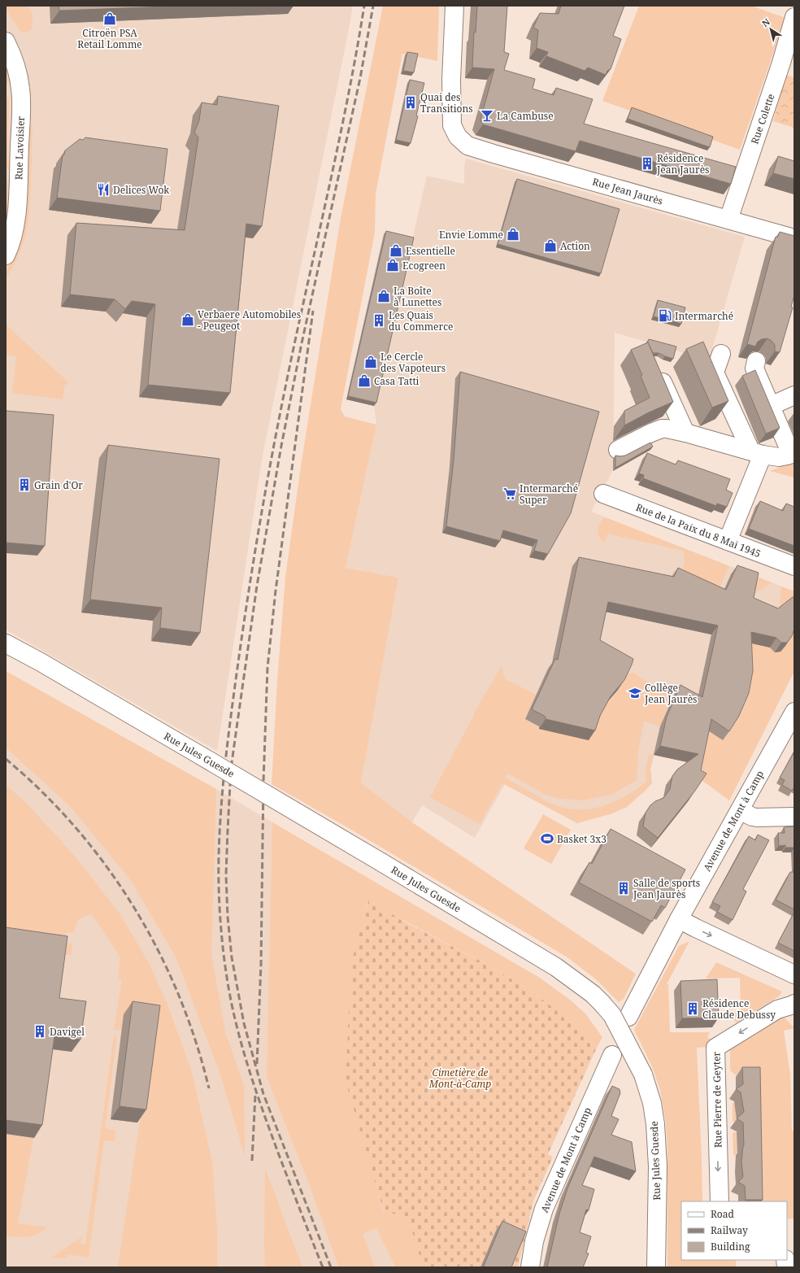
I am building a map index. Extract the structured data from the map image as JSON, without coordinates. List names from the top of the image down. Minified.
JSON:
{"streets":{"street":["Rue Colette","Rue Lavoisier","Rue Jean Jaurès","Rue de la Paix du 8 Mai 1945","Rue Jules Guesde","Avenue de Mont à Camp","Rue Pierre de Geyter"]},"crossings":[["Rue Colette","Rue Jean Jaurès"]],"one_way":["Rue Pierre de Geyter"],"parks":["Cimetière de Mont-à-Camp"],"places":{"shop":["Citroën PSA Retail Lomme","Envie Lomme","Action","Essentielle","Ecogreen","La Boîte à Lunettes","Verbaere Automobiles - Peugeot","Le Cercle des Vapoteurs","Casa Tatti"],"building":["Quai des Transitions","Résidence Jean Jaurès","Les Quais du Commerce","Grain d'Or","Salle de sports Jean Jaurès","Résidence Claude Debussy","Davigel"],"bar":["La Cambuse"],"restaurant":["Delices Wok"],"fuel station":["Intermarché"],"supermarket":["Intermarché Super"],"school or university":["Collège Jean Jaurès"],"sports":["Basket 3x3"]},"legend":["Road","Railway","Building"],"north":"top left"}
